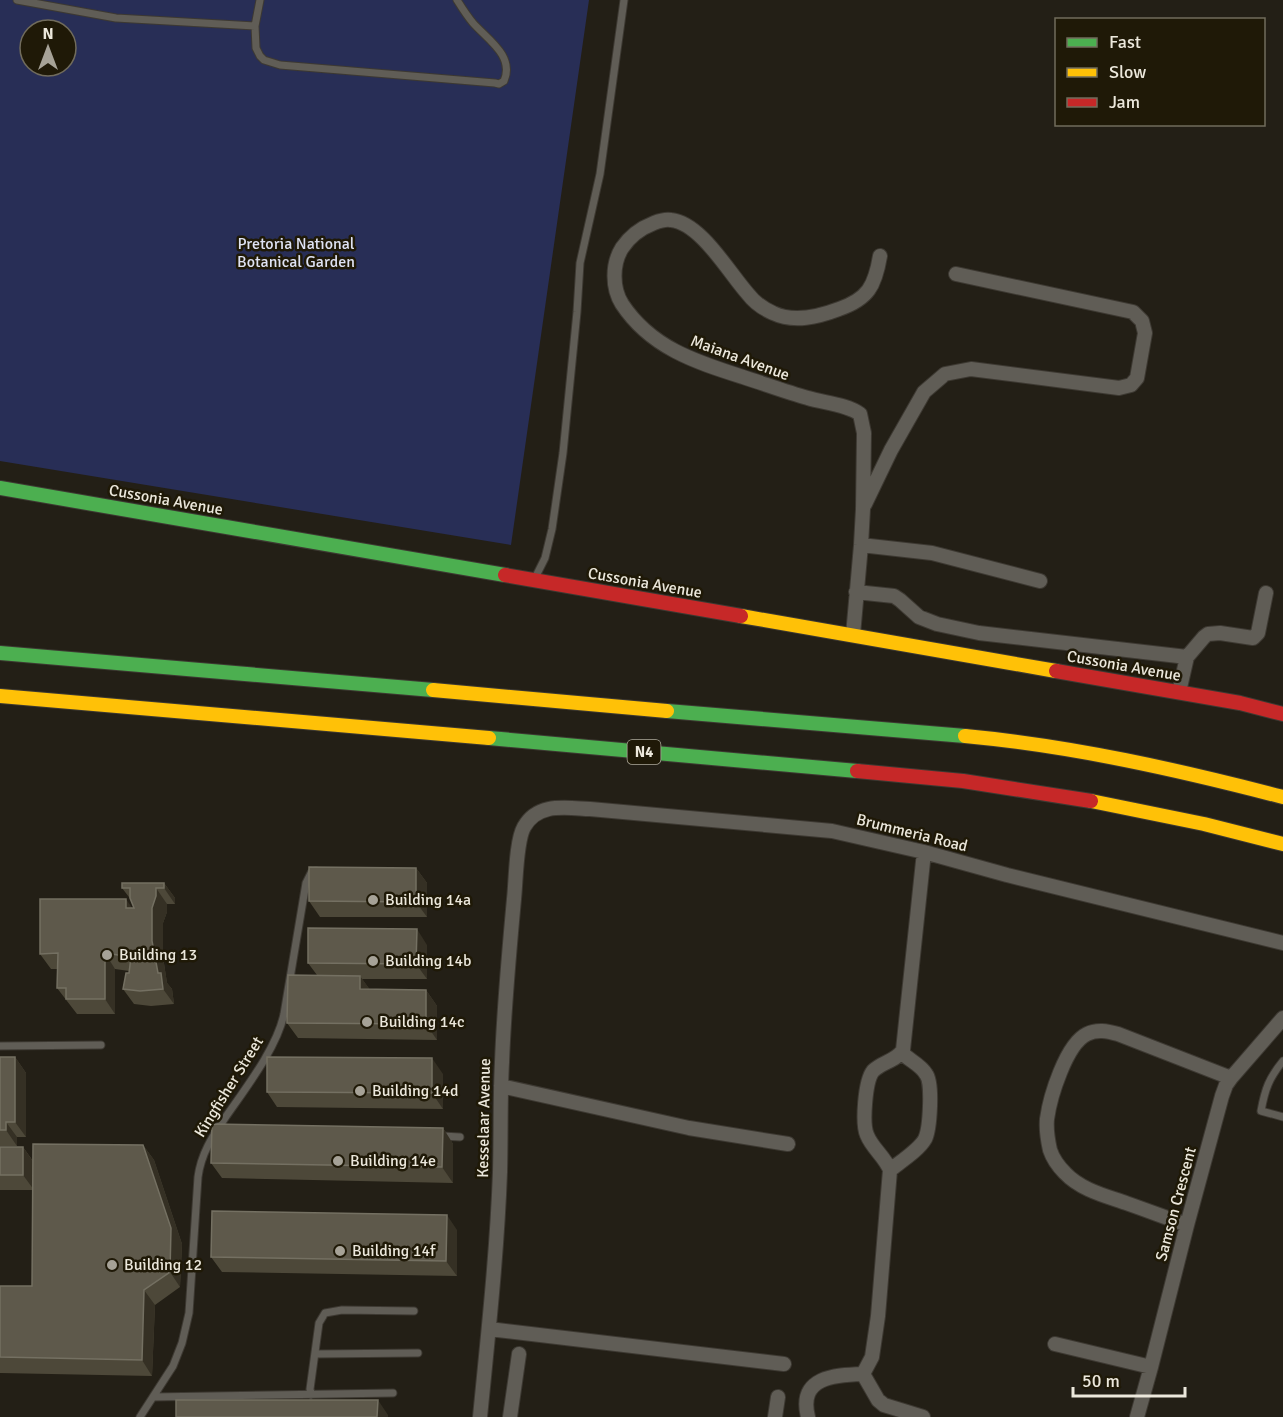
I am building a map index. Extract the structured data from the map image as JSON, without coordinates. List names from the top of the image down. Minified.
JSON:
{"streets":{"main road":["Cussonia Avenue","N4"],"street":["Maiana Avenue","Brummeria Road","Kesselaar Avenue","Samson Crescent"],"lane":["Kingfisher Street"]},"crossings":[["Maiana Avenue","Cussonia Avenue"],["Brummeria Road","Kesselaar Avenue"]],"parks":["Pretoria National Botanical Garden"],"places":["Building 14a","Building 13","Building 14b","Building 14c","Building 14d","Building 14e","Building 14f","Building 12"],"legend":["Fast","Slow","Jam"],"scale_bar":"50 m","north":"top"}
